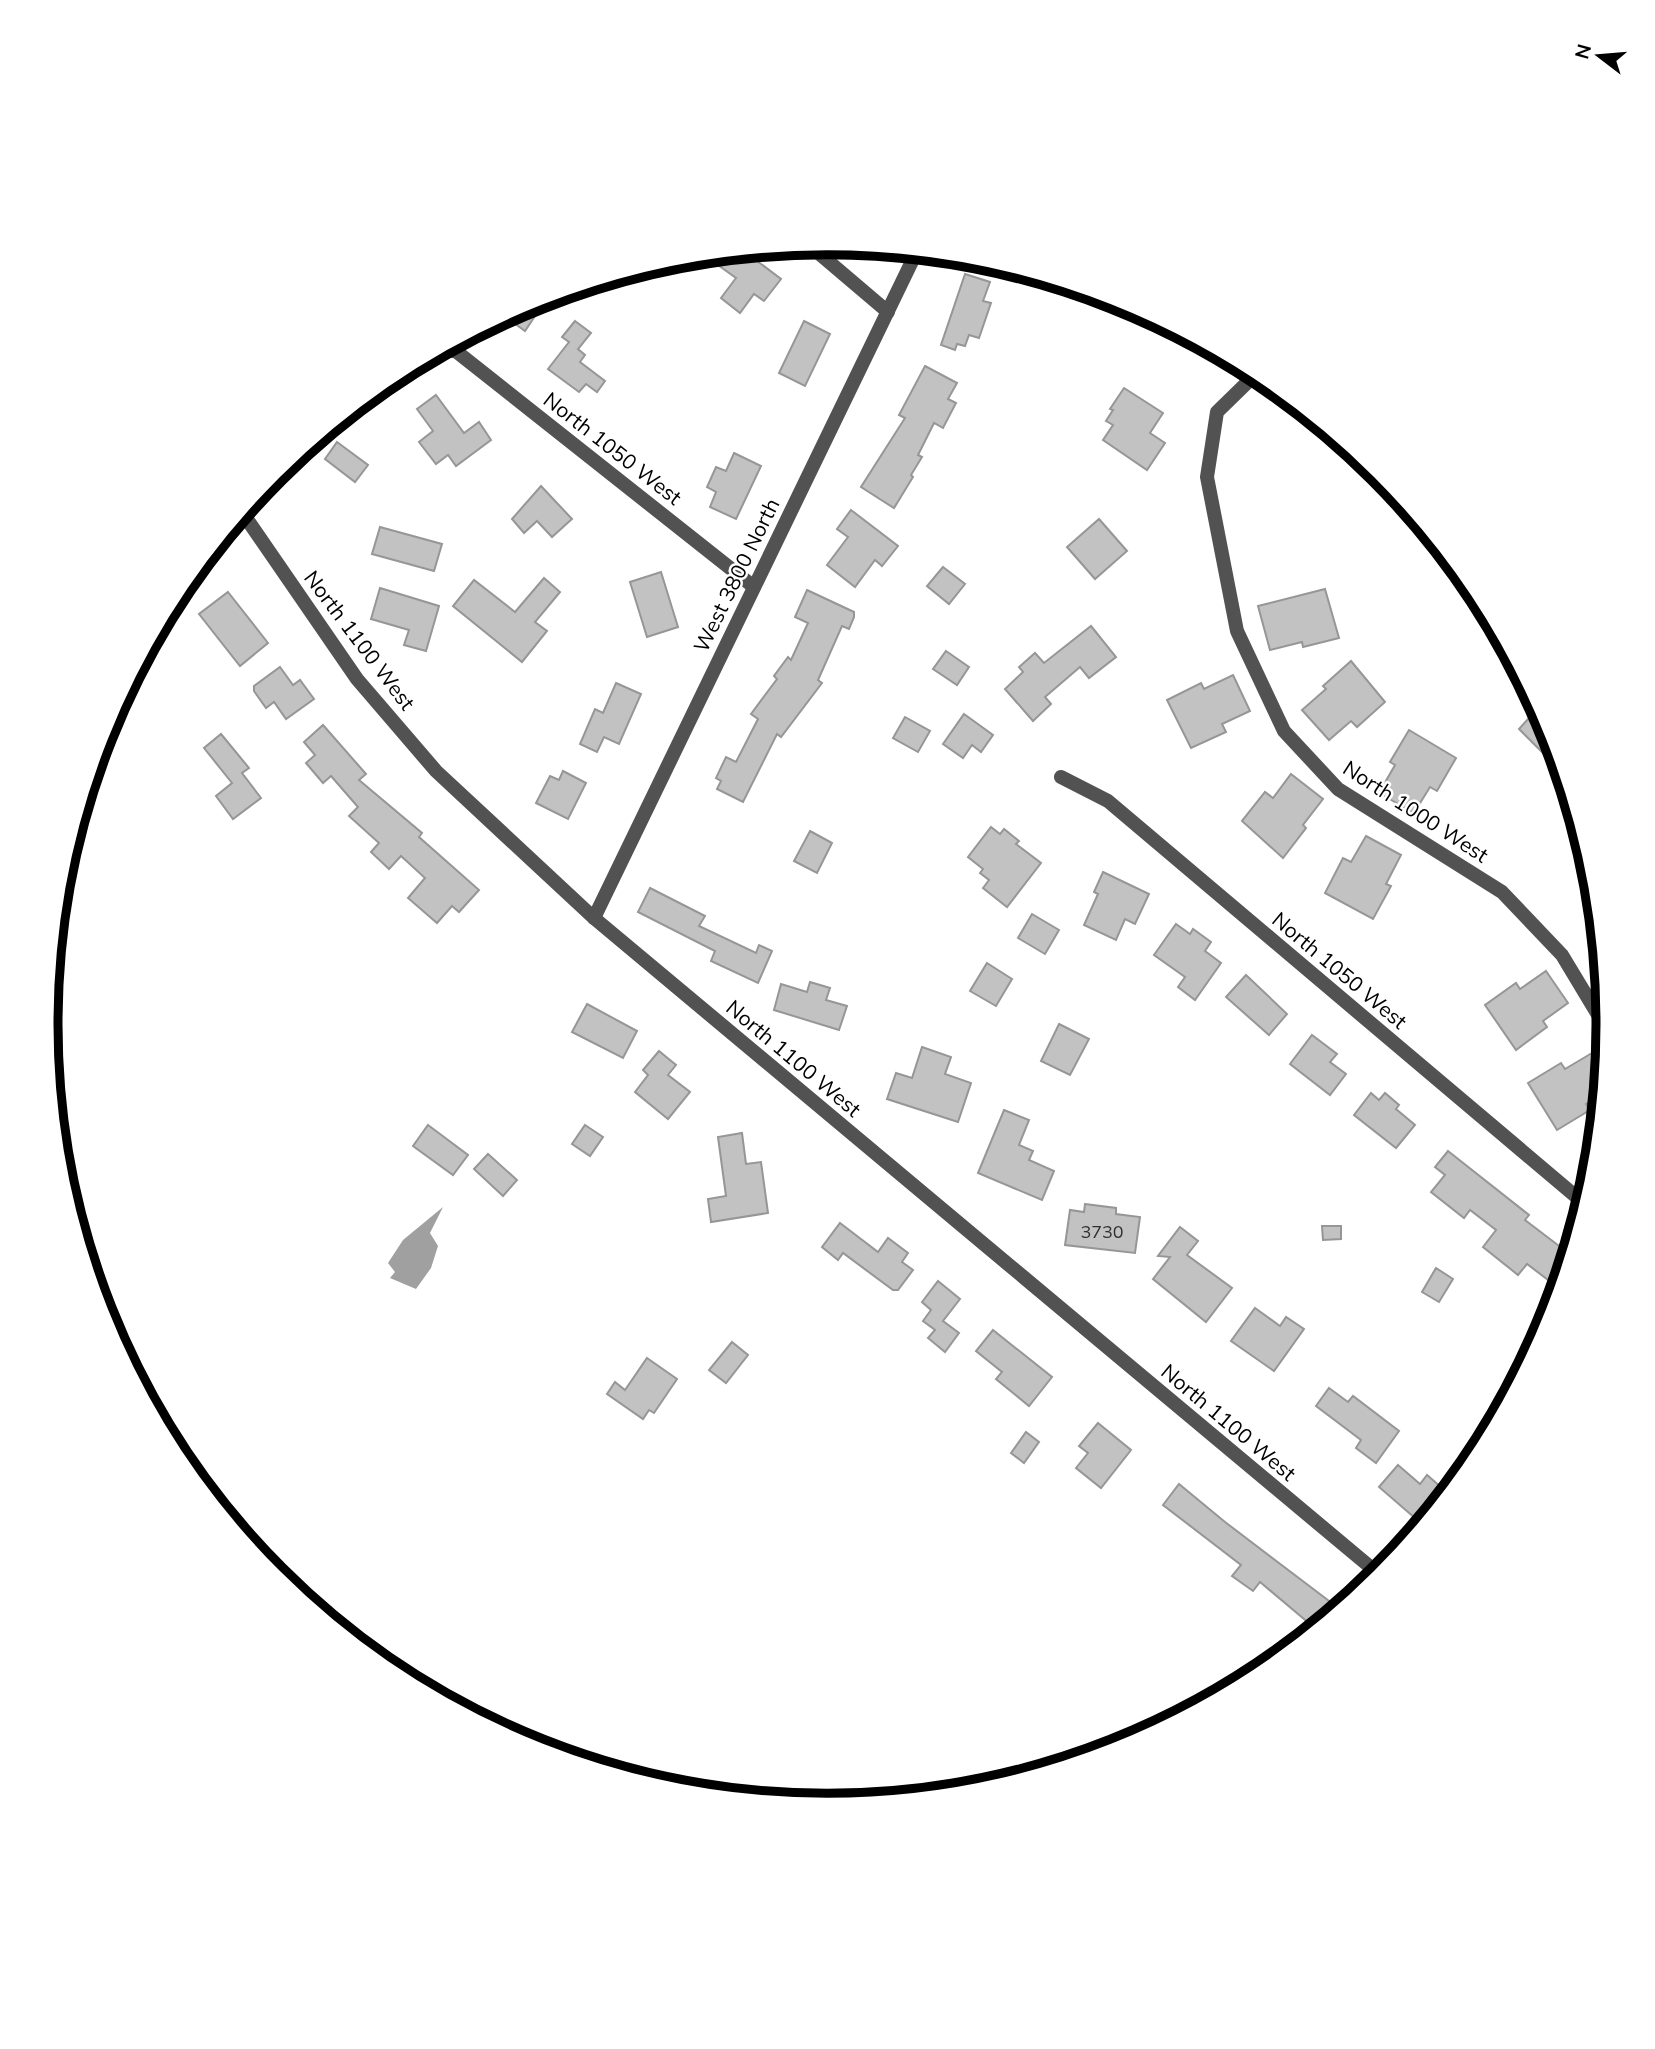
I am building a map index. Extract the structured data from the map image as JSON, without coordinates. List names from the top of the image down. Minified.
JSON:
{"streets":{"street":["North 1050 West","West 3800 North","North 1100 West","North 1000 West"]},"crossings":[["North 1050 West","West 3800 North"],["West 3800 North","North 1100 West"]],"house_numbers":["3730"],"north":"left"}
